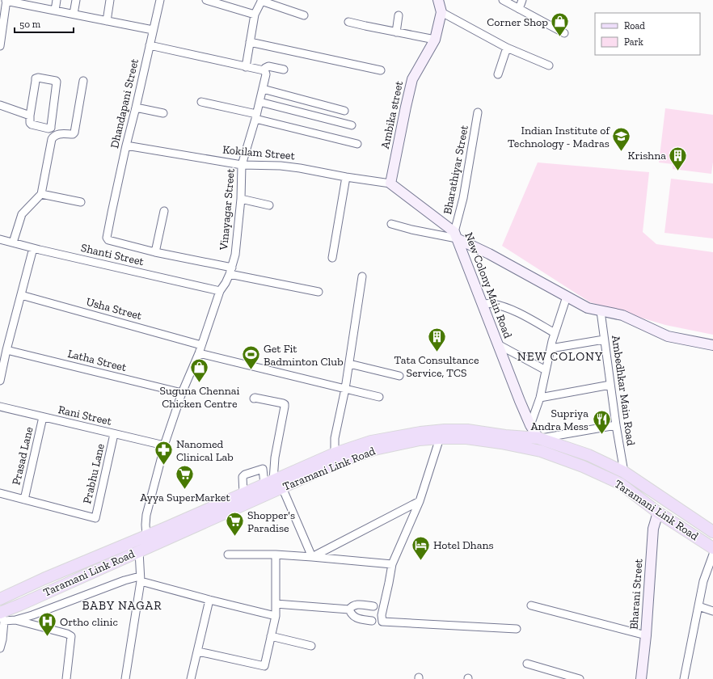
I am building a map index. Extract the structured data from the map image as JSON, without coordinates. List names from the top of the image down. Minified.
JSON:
{"streets":{"main road":["Taramani Link Road"],"street":["Dhandapani Street","Ambika street","Kokilam Street","Bharathiyar Street","Vinayagar Street","Shanti Street","New Colony Main Road","Usha Street","Latha Street","Ambedhkar Main Road","Rani Street","Prasad Lane","Prabhu Lane","Bharani Street"]},"crossings":[["Dhandapani Street","Kokilam Street"],["Ambika street","Kokilam Street"],["Ambika street","New Colony Main Road"],["Kokilam Street","Vinayagar Street"],["Kokilam Street","New Colony Main Road"],["Bharathiyar Street","New Colony Main Road"],["Vinayagar Street","Shanti Street"],["Vinayagar Street","Usha Street"],["Vinayagar Street","Latha Street"],["Vinayagar Street","Rani Street"],["Vinayagar Street","Taramani Link Road"],["New Colony Main Road","Taramani Link Road"],["Ambedhkar Main Road","Taramani Link Road"],["Rani Street","Prasad Lane"],["Rani Street","Prabhu Lane"],["Prasad Lane","Prabhu Lane"],["Taramani Link Road","Bharani Street"]],"districts":["NEW COLONY","BABY NAGAR"],"places":{"shop":["Corner Shop","Suguna Chennai Chicken Centre"],"school or university":["Indian Institute of Technology - Madras"],"building":["Krishna","Tata Consultance Service, TCS"],"sports":["Get Fit Badminton Club"],"restaurant":["Supriya Andra Mess"],"pharmacy":["Nanomed Clinical Lab"],"supermarket":["Ayya SuperMarket","Shopper's Paradise"],"hotel":["Hotel Dhans"],"hospital":["Ortho clinic"]},"legend":["Road","Park"],"scale_bar":"50 m"}
